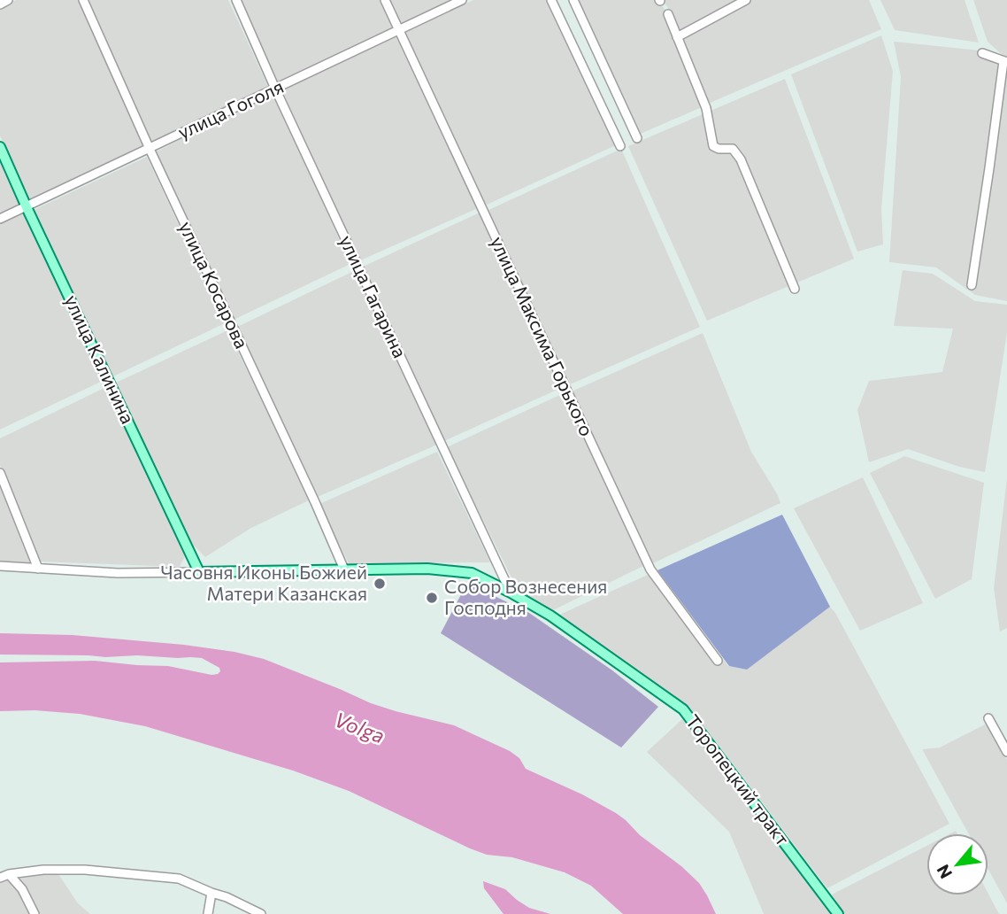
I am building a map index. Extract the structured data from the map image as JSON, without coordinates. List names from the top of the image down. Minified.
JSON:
{"streets":{"main road":["улица Калинина","Торопецкий тракт"],"street":["улица Гоголя","улица Косарова","улица Гагарина","улица Максима Горького"]},"crossings":[["улица Гоголя","улица Косарова"],["улица Гоголя","улица Гагарина"],["улица Гоголя","улица Максима Горького"],["улица Гоголя","улица Калинина"],["улица Косарова","Торопецкий тракт"],["улица Гагарина","Торопецкий тракт"],["улица Калинина","Торопецкий тракт"]],"water":["Volga"],"places":["Часовня Иконы Божией Матери Казанская","Собор Вознесения Господня"],"north":"bottom left"}
